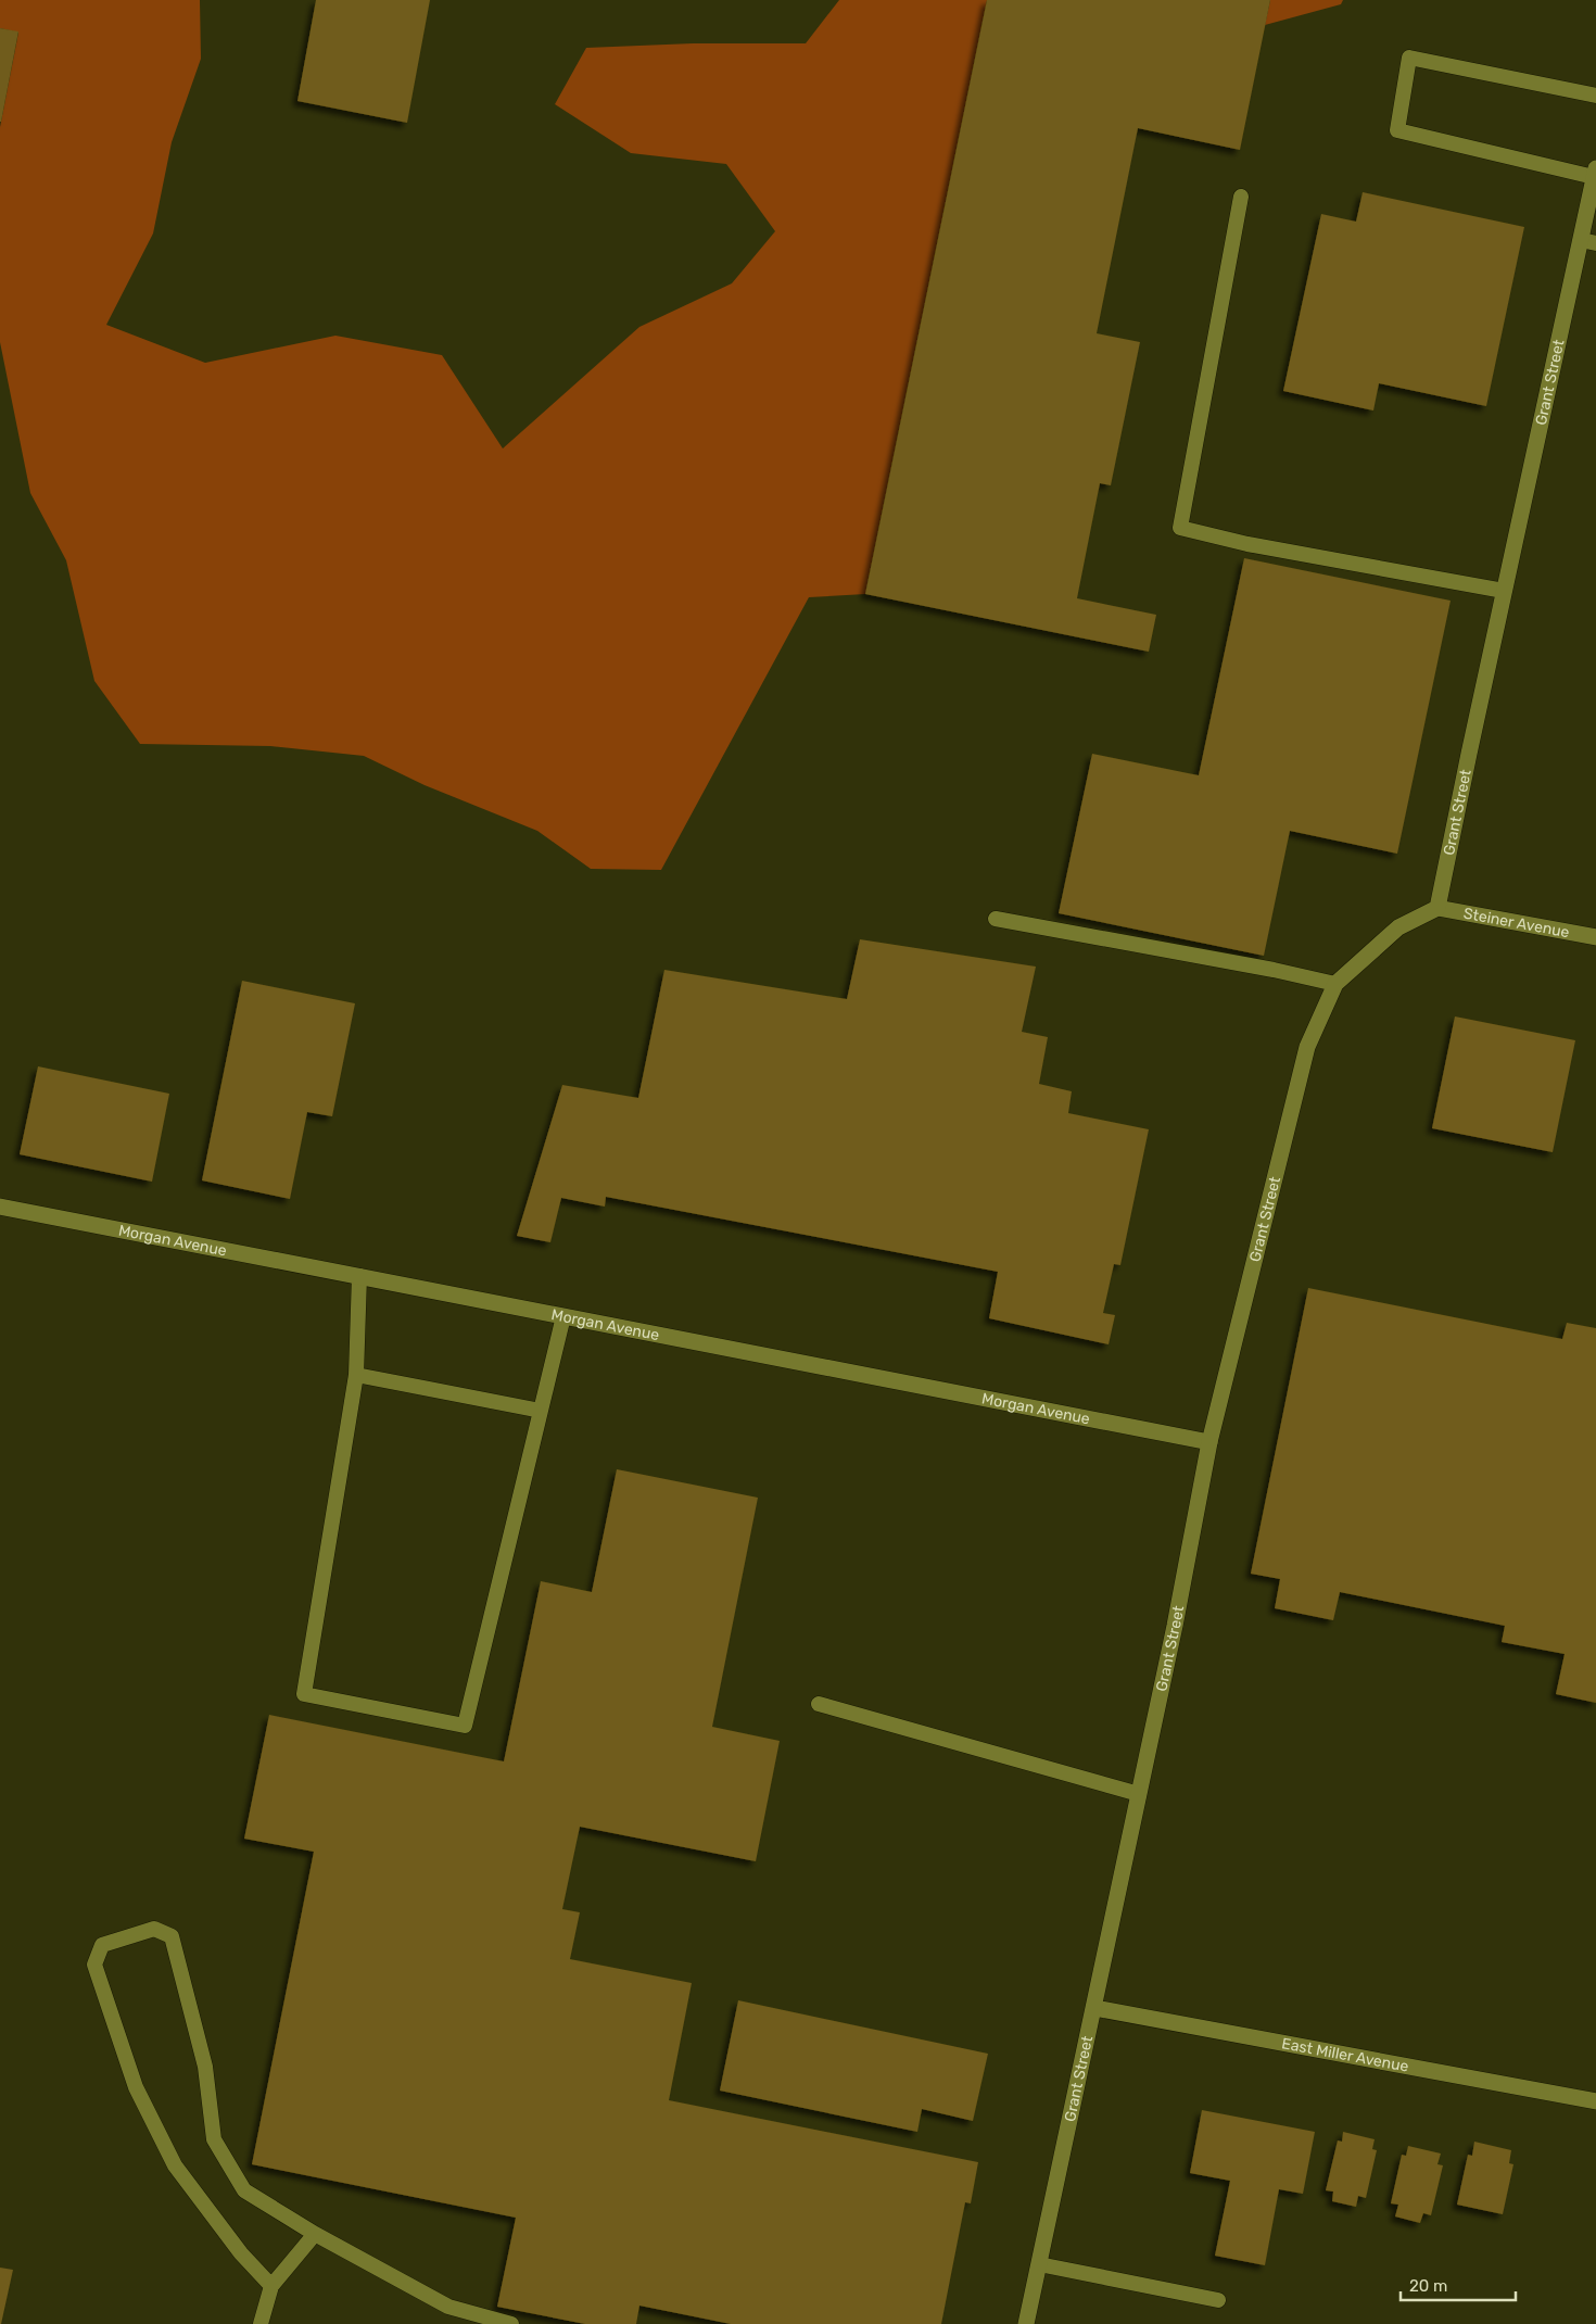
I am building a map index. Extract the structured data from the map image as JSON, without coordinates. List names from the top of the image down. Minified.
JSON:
{"streets":{"street":["Grant Street","Steiner Avenue","Morgan Avenue","East Miller Avenue"]},"crossings":[["Grant Street","Steiner Avenue"],["Grant Street","Morgan Avenue"],["Grant Street","East Miller Avenue"]],"scale_bar":"20 m"}
